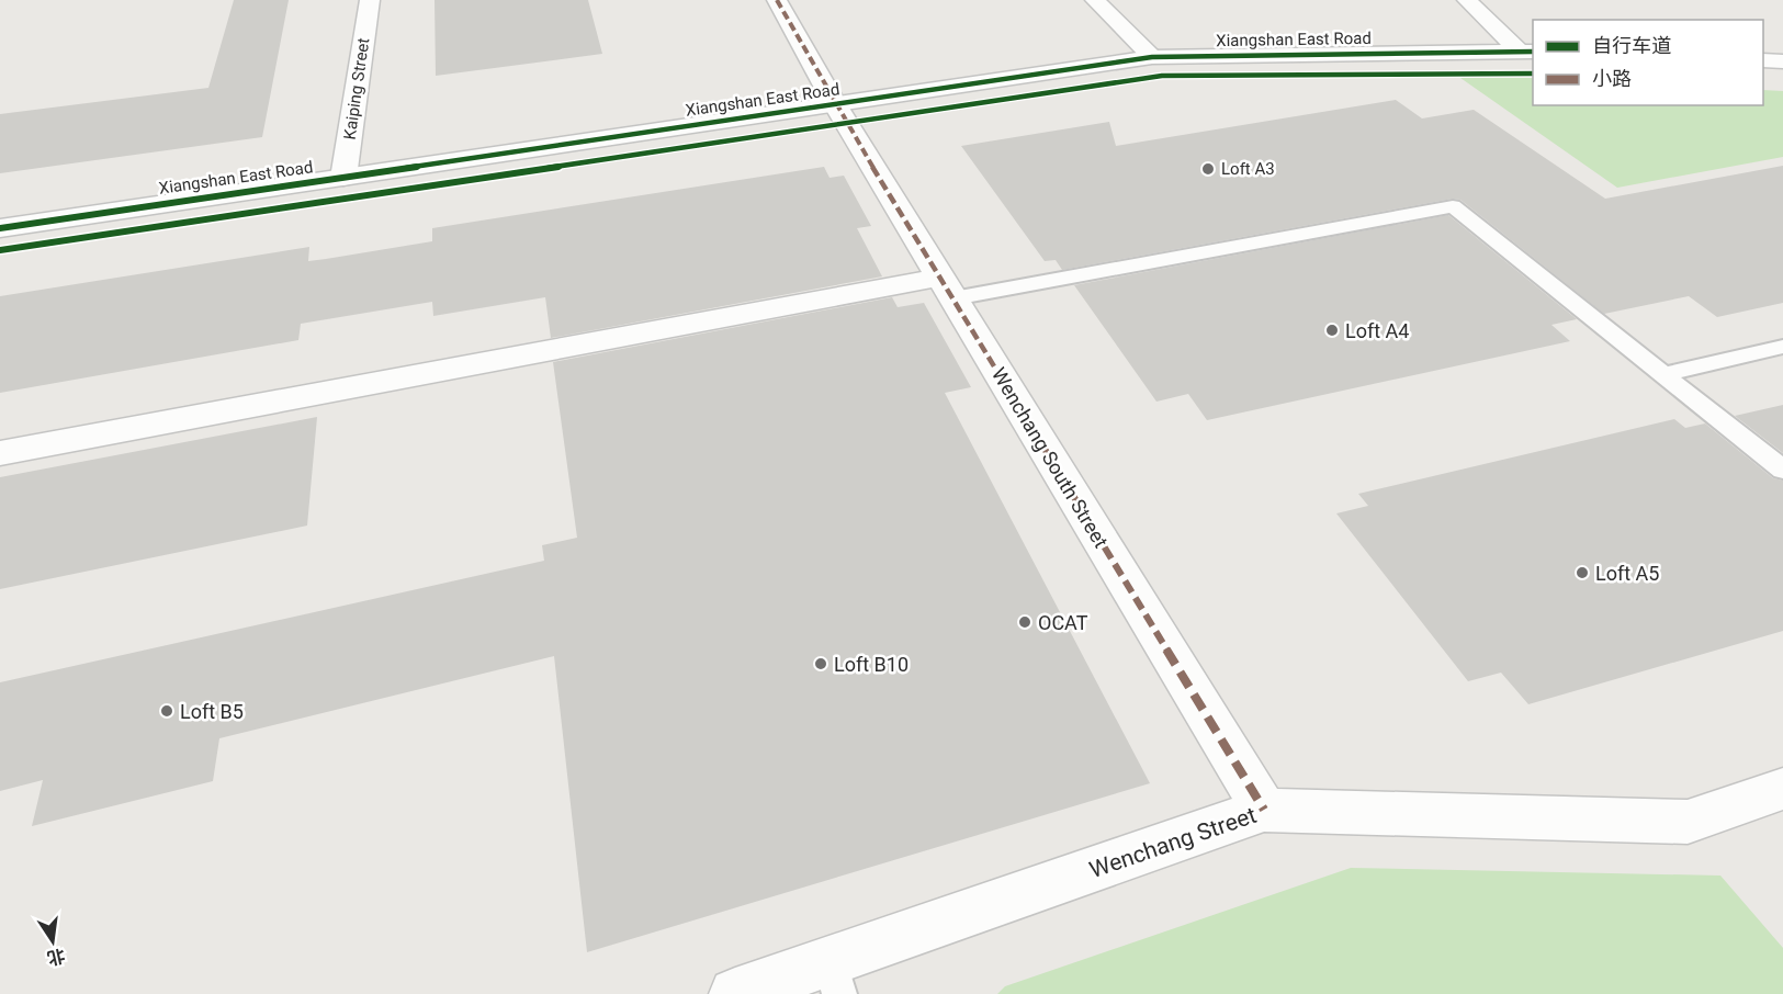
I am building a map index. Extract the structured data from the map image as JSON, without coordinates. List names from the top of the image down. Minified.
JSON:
{"streets":{"street":["Xiangshan East Road","Kaiping Street","Wenchang South Street","Wenchang Street"]},"crossings":[["Xiangshan East Road","Kaiping Street"],["Xiangshan East Road","Wenchang South Street"],["Wenchang South Street","Wenchang Street"]],"places":["Loft A3","Loft A4","Loft A5","OCAT","Loft B10","Loft B5"],"legend":["自行车道","小路"],"north":"bottom"}
